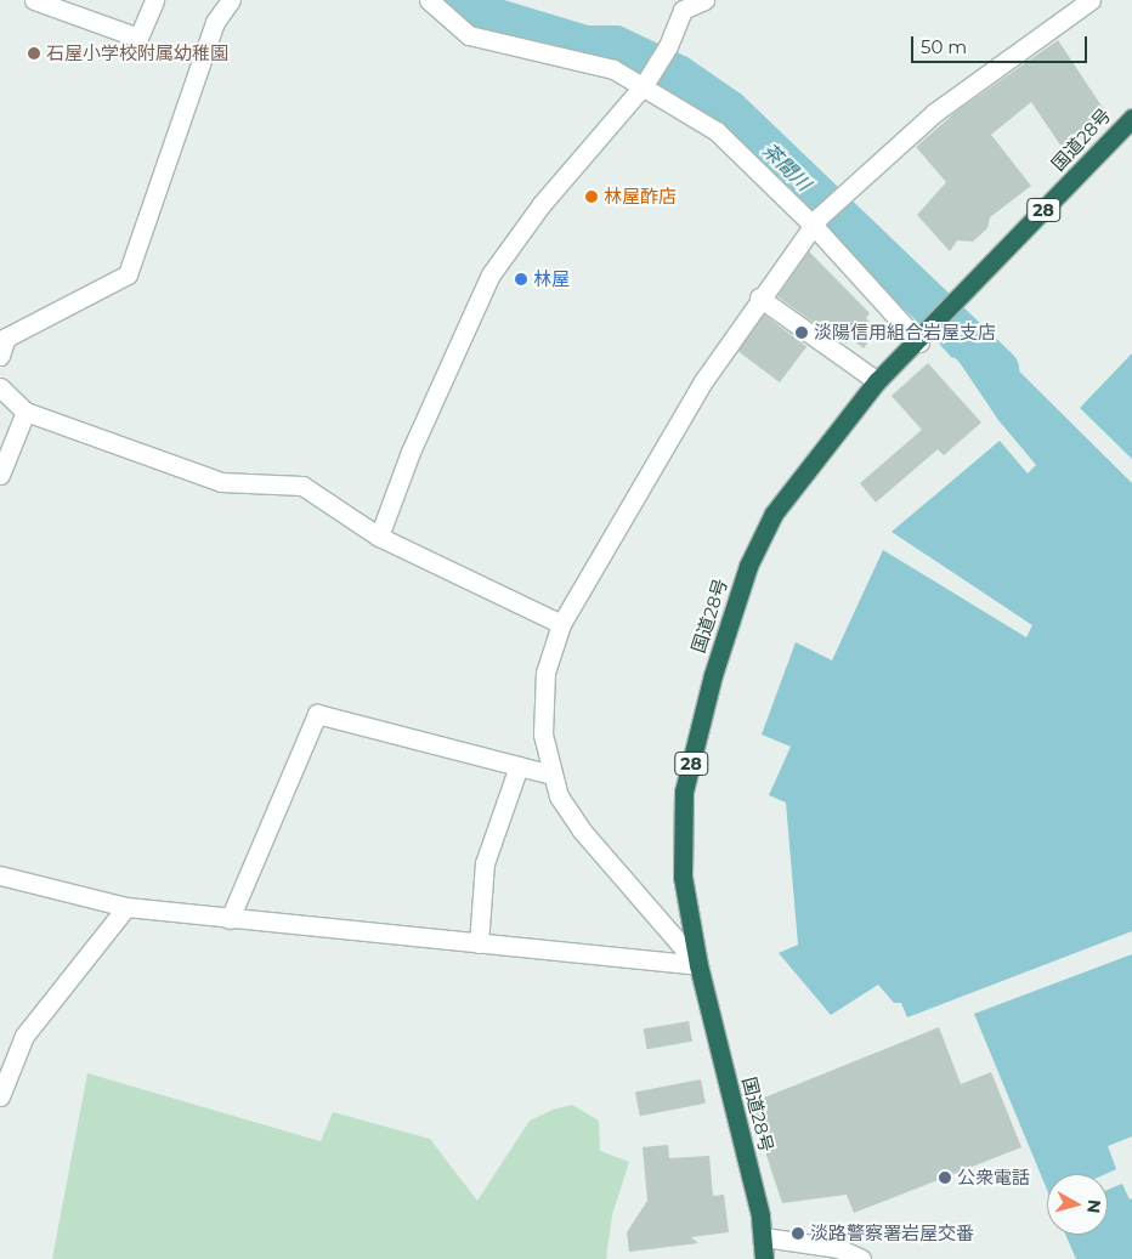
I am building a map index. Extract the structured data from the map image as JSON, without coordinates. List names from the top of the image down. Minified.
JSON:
{"streets":{"highway":["国道28号","28"]},"water":["茶間川"],"places":["石屋小学校附属幼稚園","林屋酢店","林屋","淡陽信用組合岩屋支店","公衆電話","淡路警察署岩屋交番"],"scale_bar":"50 m","north":"right"}
